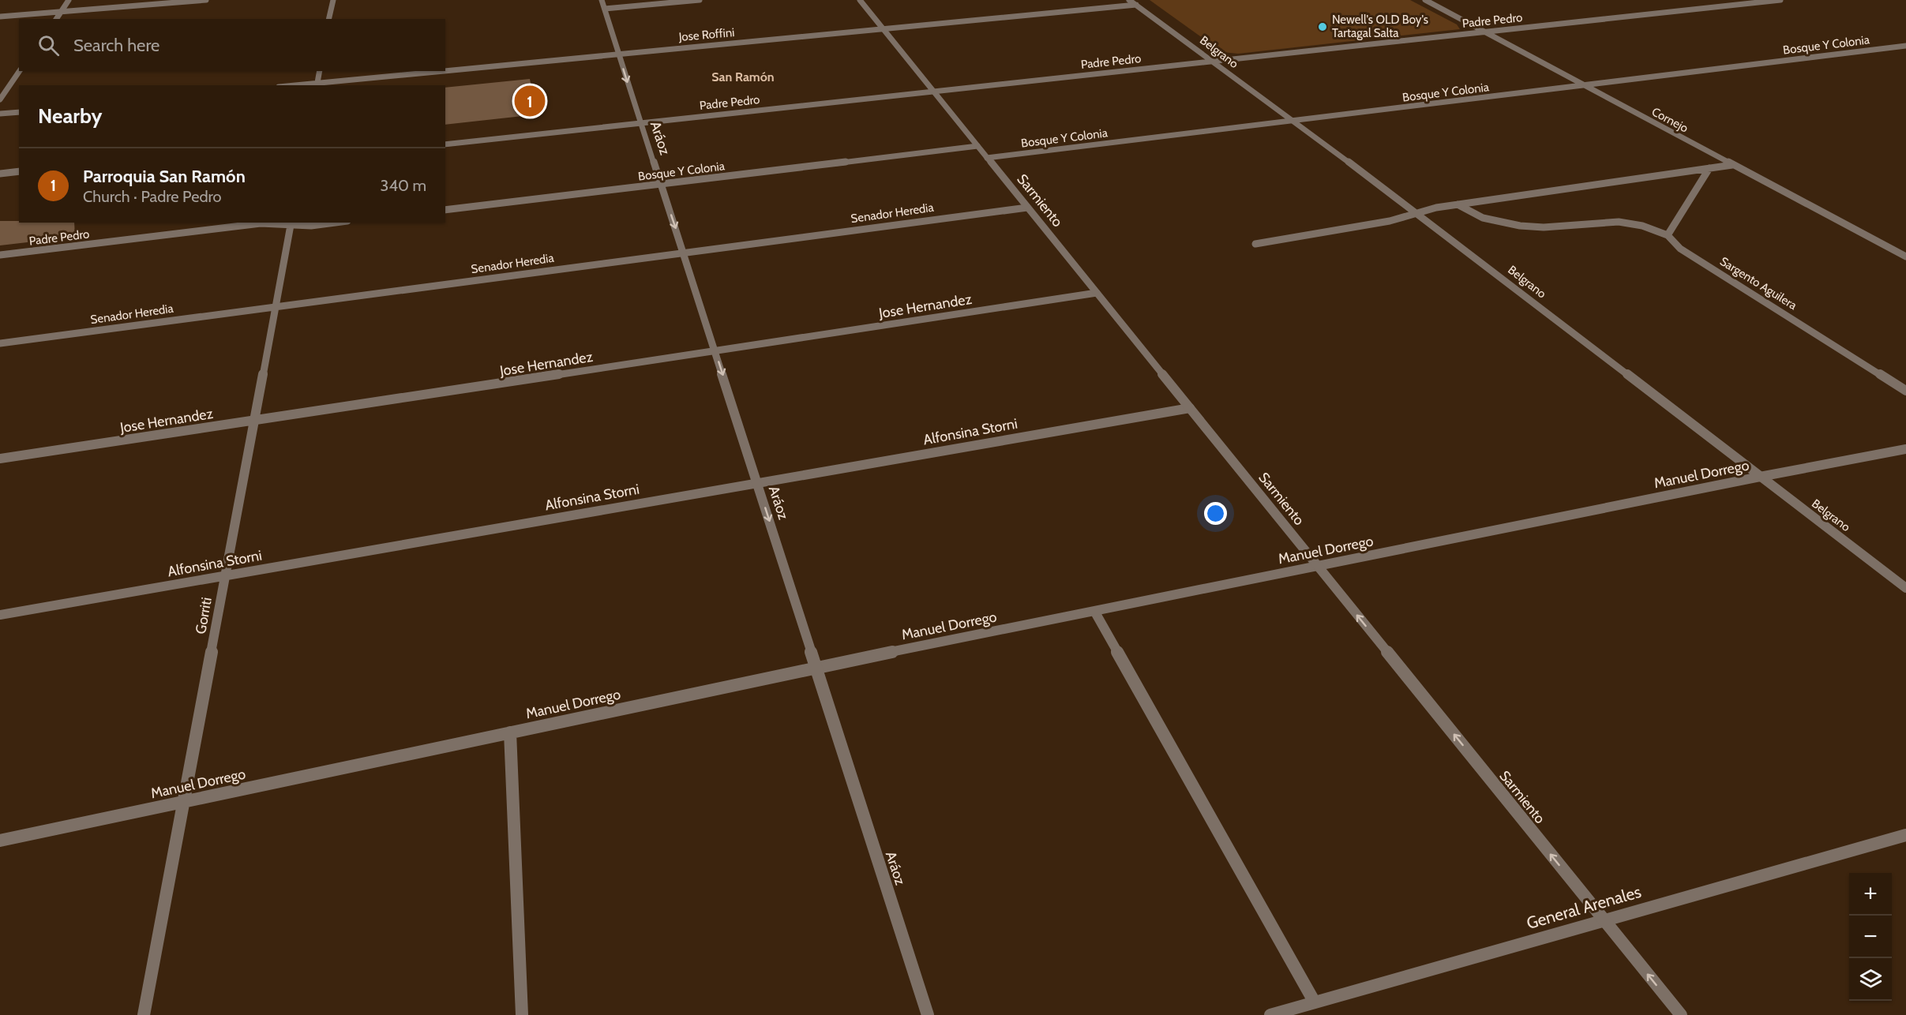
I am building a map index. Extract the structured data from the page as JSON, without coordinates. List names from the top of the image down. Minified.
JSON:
{"streets":{"street":["Padre Pedro","Jose Roffini","Bosque Y Colonia","Belgrano","Cornejo","Aráoz","Sarmiento","Senador Heredia","Sargento Aguilera","Jose Hernandez","Alfonsina Storni","Manuel Dorrego","Gorriti","General Arenales"]},"crossings":[["Padre Pedro","Belgrano"],["Padre Pedro","Cornejo"],["Padre Pedro","Aráoz"],["Padre Pedro","Sarmiento"],["Padre Pedro","Gorriti"],["Jose Roffini","Belgrano"],["Jose Roffini","Aráoz"],["Jose Roffini","Sarmiento"],["Bosque Y Colonia","Belgrano"],["Bosque Y Colonia","Cornejo"],["Bosque Y Colonia","Aráoz"],["Bosque Y Colonia","Sarmiento"],["Belgrano","Manuel Dorrego"],["Aráoz","Senador Heredia"],["Aráoz","Jose Hernandez"],["Aráoz","Alfonsina Storni"],["Aráoz","Manuel Dorrego"],["Sarmiento","Senador Heredia"],["Sarmiento","Jose Hernandez"],["Sarmiento","Alfonsina Storni"],["Sarmiento","Manuel Dorrego"],["Sarmiento","General Arenales"],["Senador Heredia","Gorriti"],["Jose Hernandez","Gorriti"],["Alfonsina Storni","Gorriti"],["Manuel Dorrego","Gorriti"]],"one_way":["Aráoz","Sarmiento"],"districts":["San Ramón"],"places":["Newell's OLD Boy's Tartagal Salta"],"page":{"search":"Search here","pins":"1","heading":"Nearby","list":[{"mark":"1","name":"Parroquia San Ramón","note":"Church · Padre Pedro","value":"340 m"}],"map_buttons":["+","−"]}}
